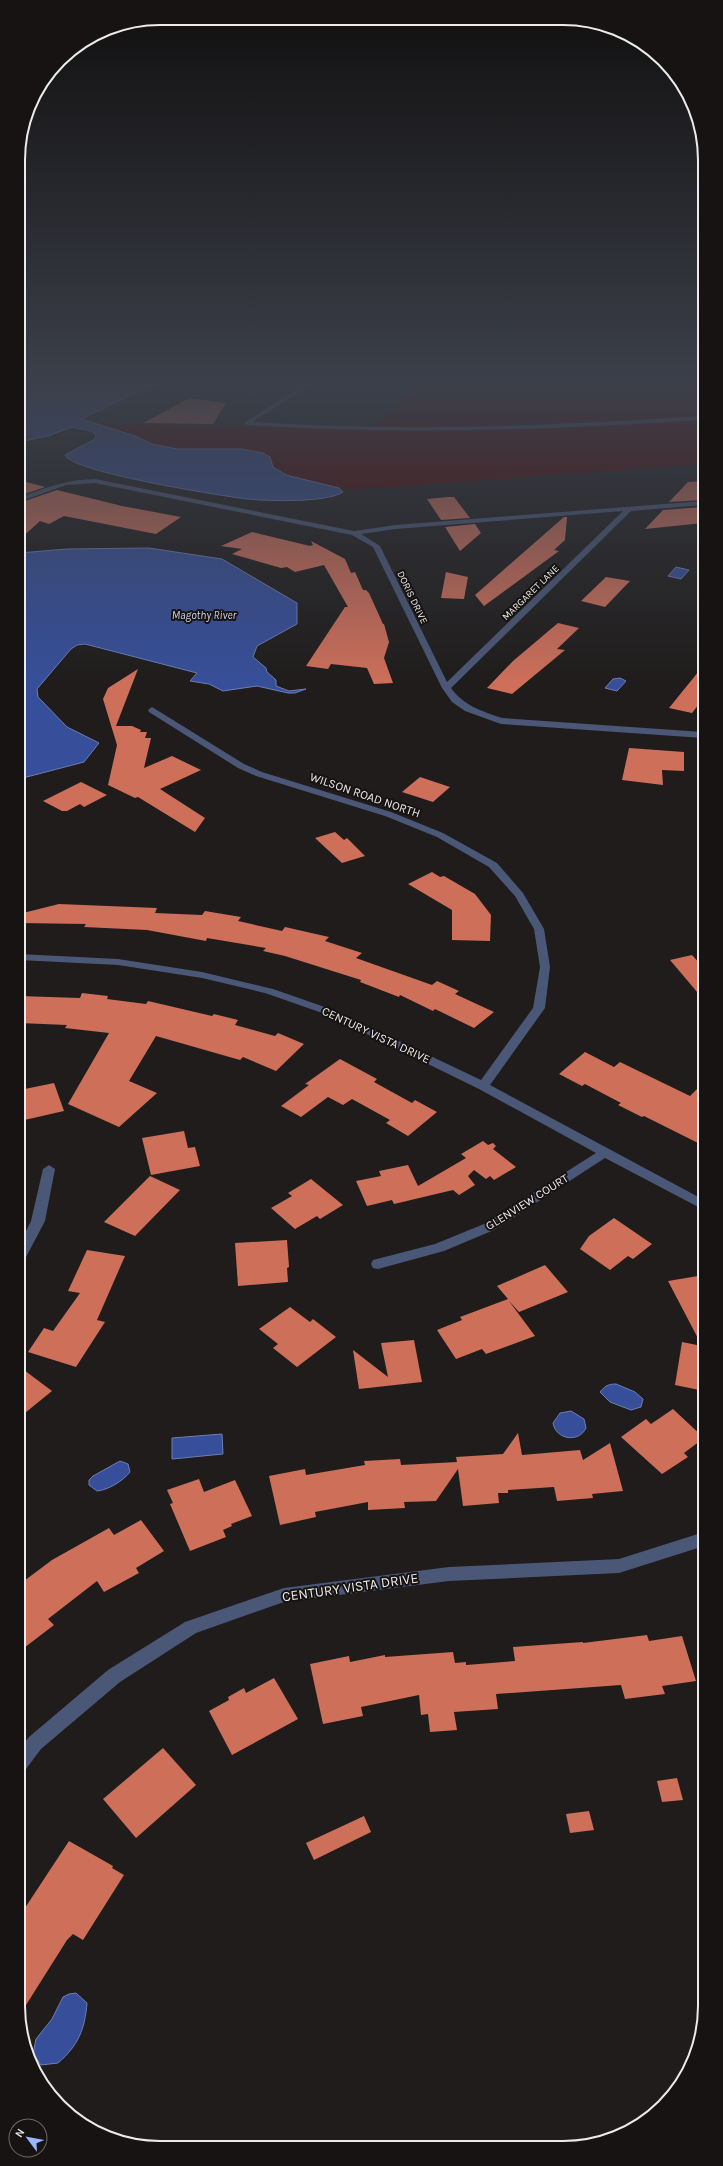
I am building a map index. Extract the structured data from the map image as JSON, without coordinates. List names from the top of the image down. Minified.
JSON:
{"streets":{"street":["MARGARET LANE","DORIS DRIVE","WILSON ROAD NORTH","CENTURY VISTA DRIVE","GLENVIEW COURT"]},"crossings":[["MARGARET LANE","DORIS DRIVE"],["WILSON ROAD NORTH","CENTURY VISTA DRIVE"],["CENTURY VISTA DRIVE","GLENVIEW COURT"]],"water":["Magothy River"],"north":"top left"}
